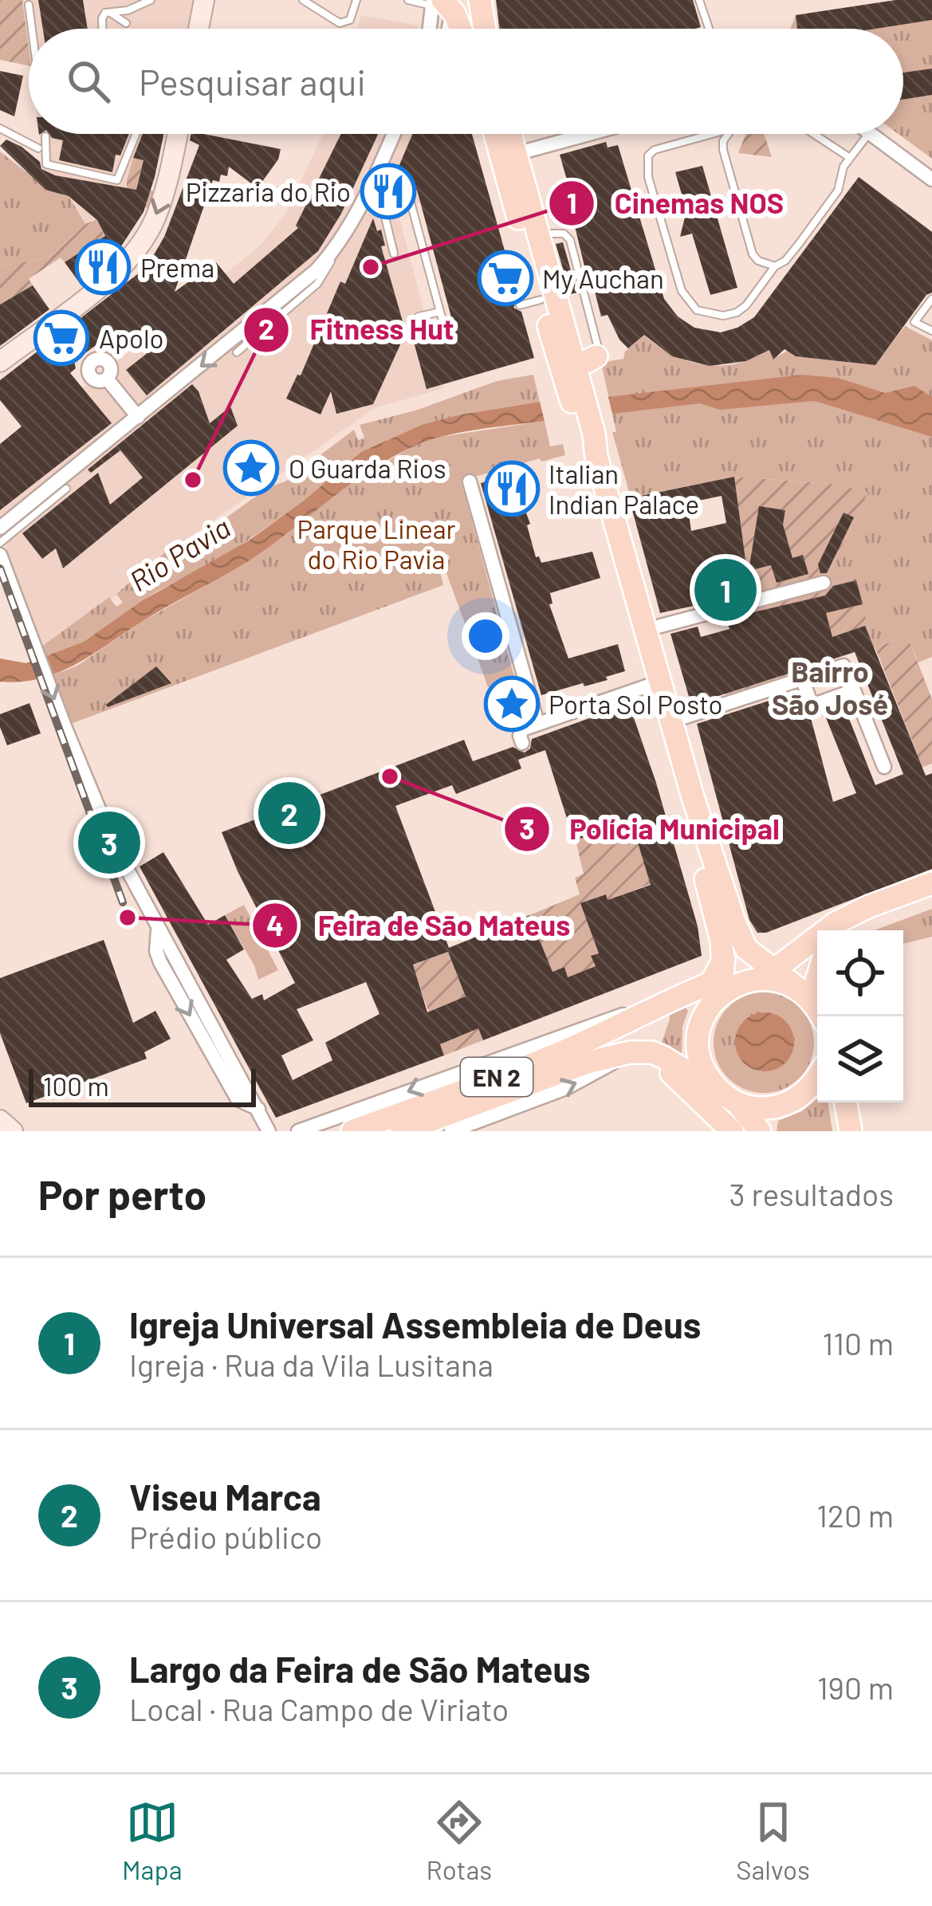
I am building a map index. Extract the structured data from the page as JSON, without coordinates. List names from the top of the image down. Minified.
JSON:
{"streets":{"main road":["EN 2"]},"districts":["Bairro São José"],"water":["Rio Pavia"],"parks":["Parque Linear do Rio Pavia"],"places":{"restaurant":["Pizzaria do Rio","Prema","Italian Indian Palace"],"other":["Cinemas NOS","Fitness Hut","Polícia Municipal","Feira de São Mateus"],"supermarket":["My Auchan","Apolo"],"place":["O Guarda Rios","Porta Sol Posto"]},"scale_bar":"100 m","page":{"search":"Pesquisar aqui","pins":["1","2","3"],"scale":"100 m","heading":["Por perto","3 resultados"],"list":[{"mark":"1","name":"Igreja Universal Assembleia de Deus","note":"Igreja · Rua da Vila Lusitana","value":"110 m"},{"mark":"2","name":"Viseu Marca","note":"Prédio público","value":"120 m"},{"mark":"3","name":"Largo da Feira de São Mateus","note":"Local · Rua Campo de Viriato","value":"190 m"}],"nav":["Mapa","Rotas","Salvos"]}}
